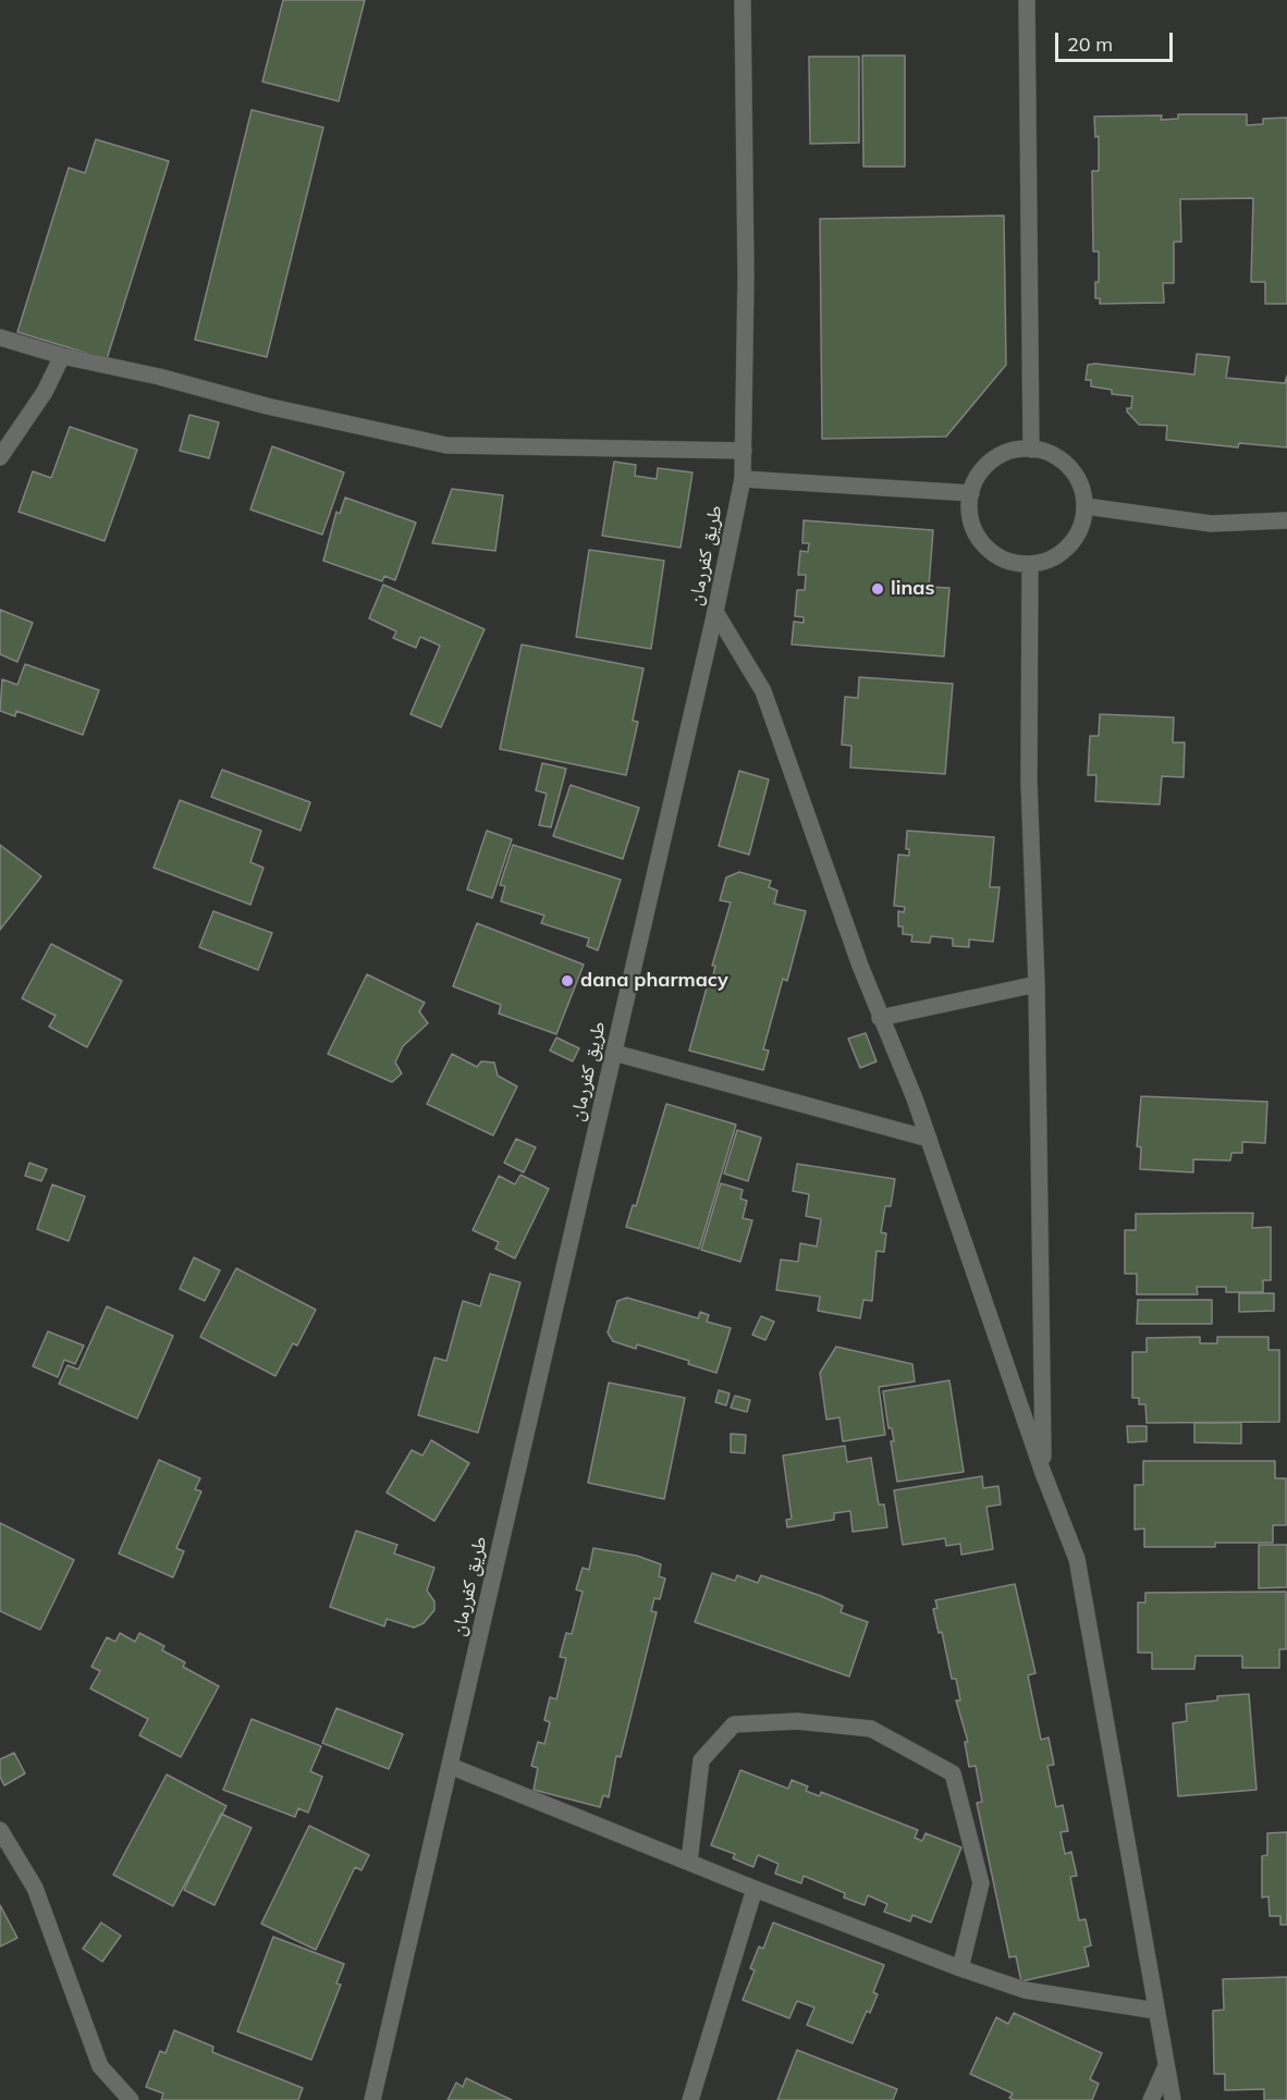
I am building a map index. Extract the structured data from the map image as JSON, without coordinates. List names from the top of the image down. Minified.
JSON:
{"streets":{"street":["طريق كفررمان"]},"places":["linas","dana pharmacy"],"scale_bar":"20 m"}
